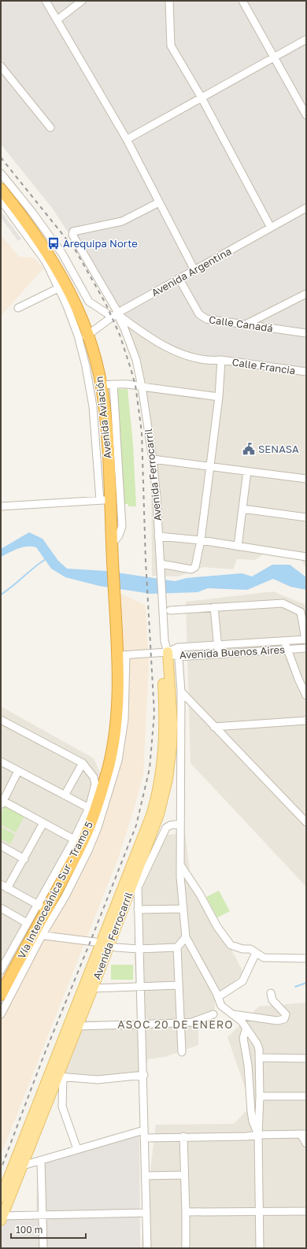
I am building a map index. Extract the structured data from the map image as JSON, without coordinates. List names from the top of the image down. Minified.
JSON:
{"streets":{"highway":["Avenida Aviación","Vía Interoceánica Sur - Tramo 5"],"main road":["Avenida Ferrocarril"],"street":["Avenida Argentina","Calle Canadá","Calle Francia","Avenida Buenos Aires"]},"crossings":[["Avenida Argentina","Calle Canadá"],["Avenida Argentina","Calle Francia"],["Avenida Argentina","Avenida Aviación"],["Avenida Argentina","Avenida Ferrocarril"],["Calle Francia","Avenida Ferrocarril"],["Avenida Aviación","Vía Interoceánica Sur - Tramo 5"],["Avenida Ferrocarril","Avenida Buenos Aires"]],"districts":["ASOC 20 DE ENERO"],"places":{"bus stop":["Arequipa Norte"],"public building":["SENASA"]},"scale_bar":"100 m"}
